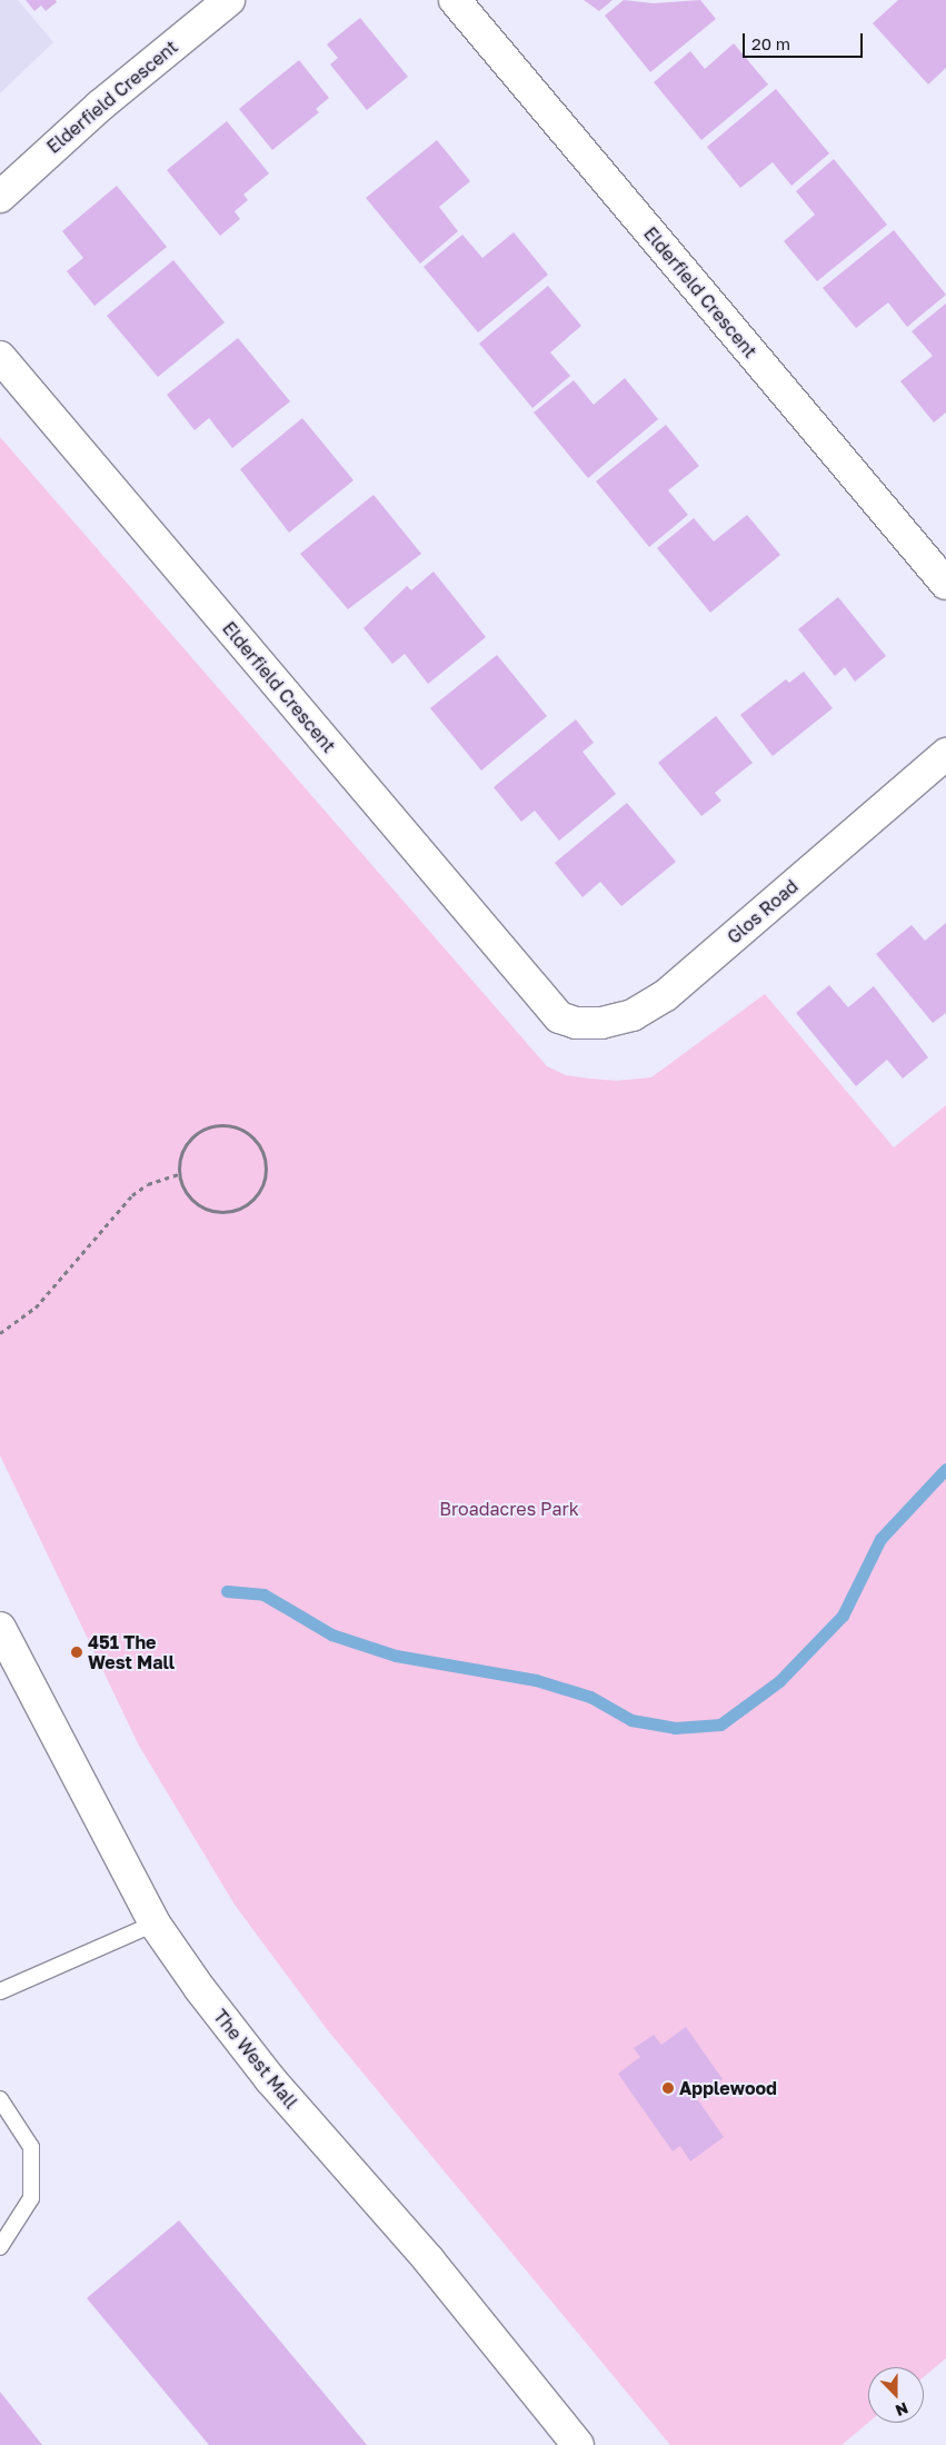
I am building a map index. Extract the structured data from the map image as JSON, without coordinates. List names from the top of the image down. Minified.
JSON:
{"streets":{"street":["Elderfield Crescent","Glos Road","The West Mall"]},"crossings":[["Elderfield Crescent","Glos Road"]],"parks":["Broadacres Park"],"places":["451 The West Mall","Applewood"],"scale_bar":"20 m","north":"bottom"}
